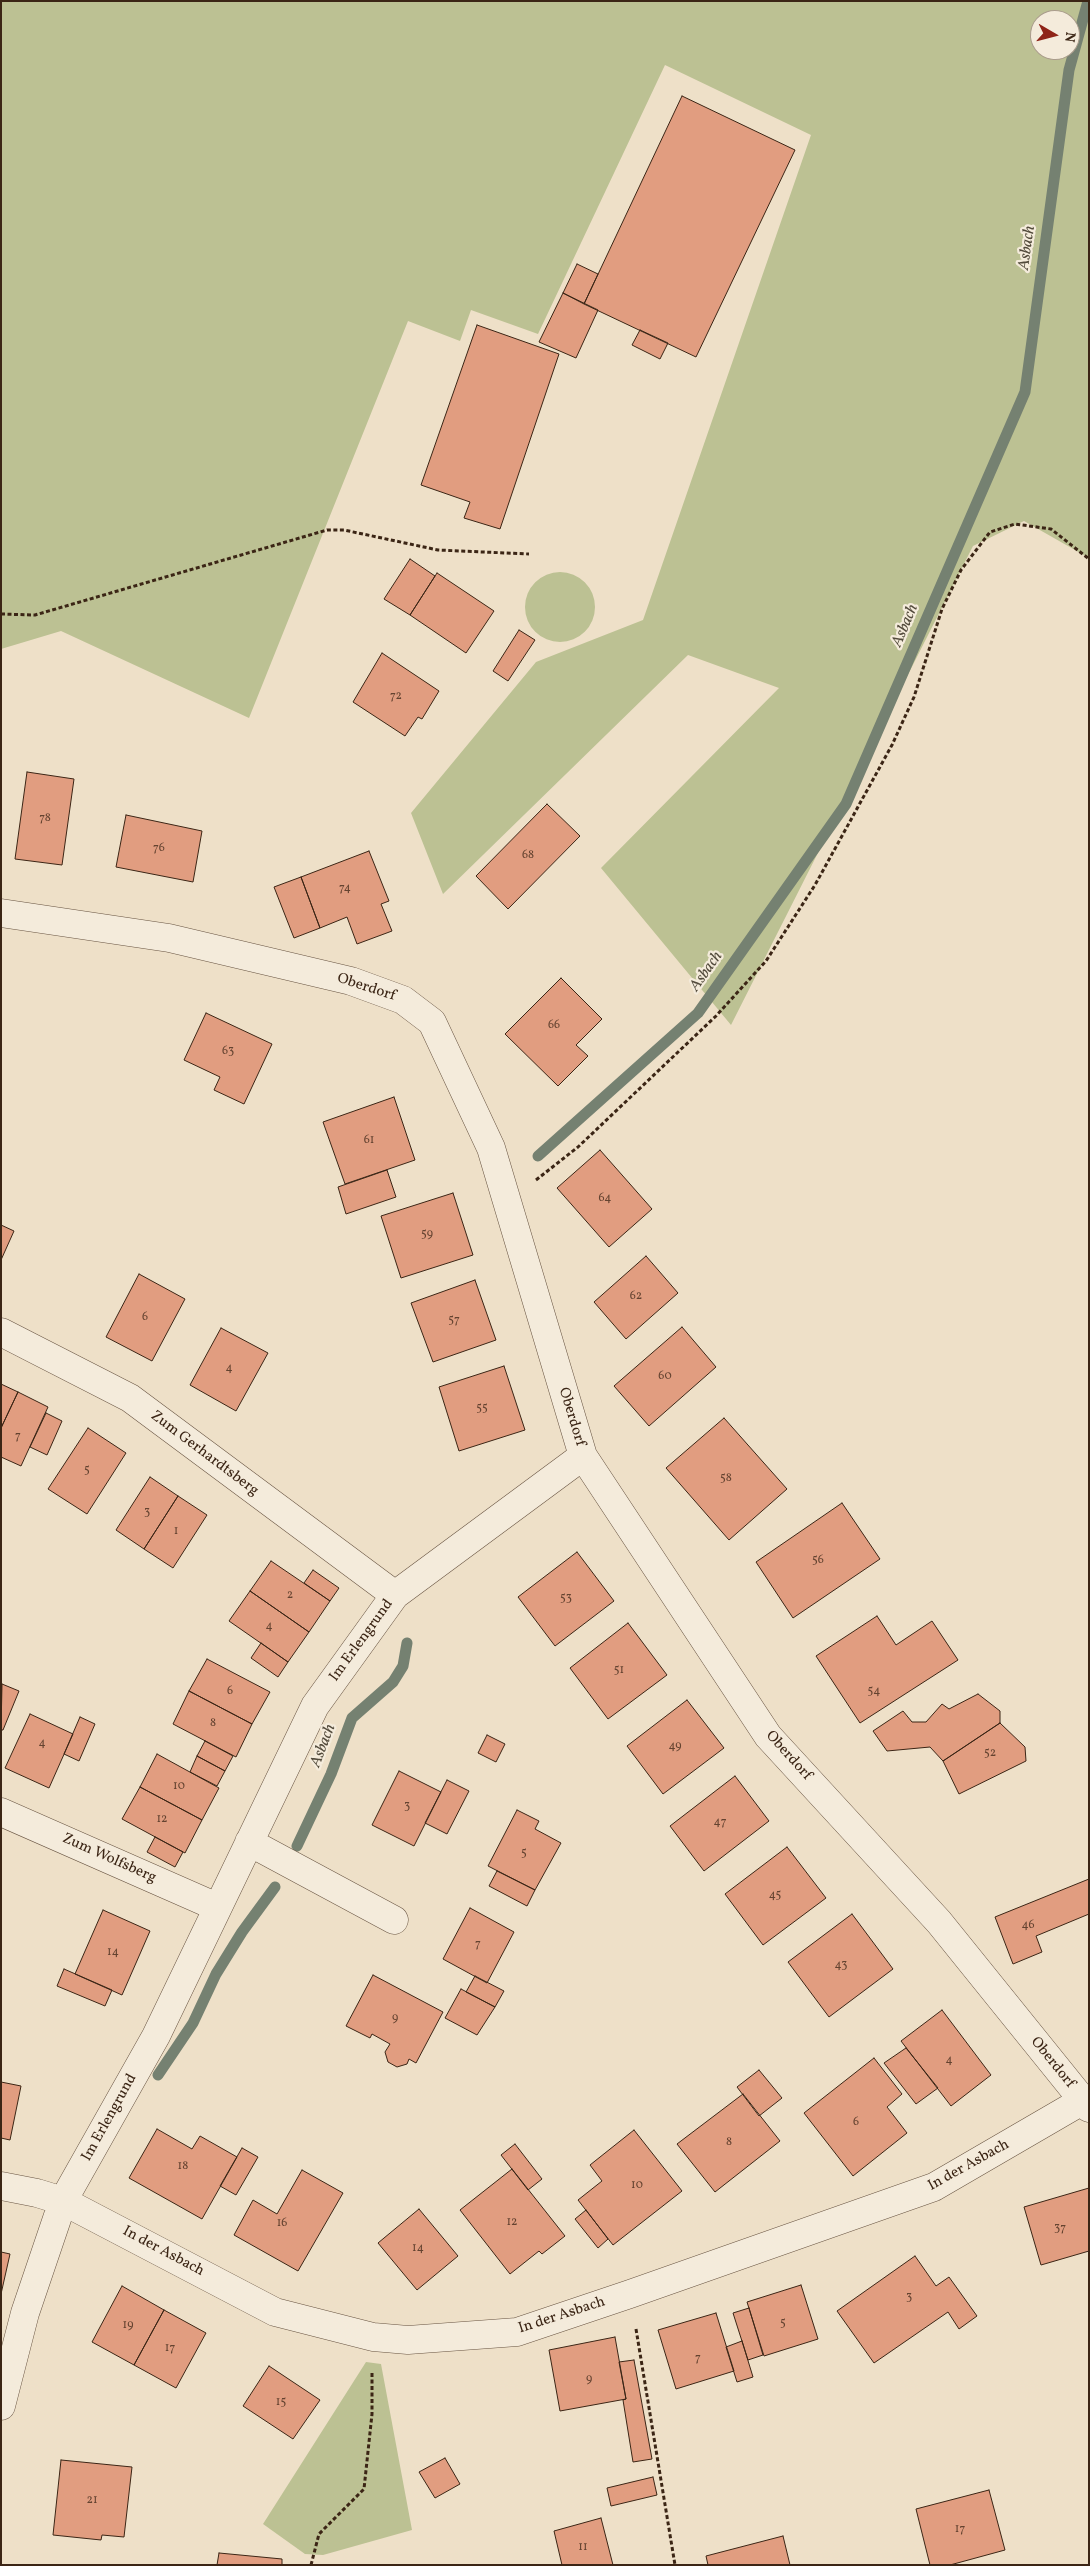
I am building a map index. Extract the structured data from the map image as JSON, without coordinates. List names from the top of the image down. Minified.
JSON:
{"streets":{"street":["Oberdorf","Zum Gerhardtsberg","Im Erlengrund","Zum Wolfsberg","In der Asbach"]},"crossings":[["Oberdorf","Im Erlengrund"],["Oberdorf","In der Asbach"],["Zum Gerhardtsberg","Im Erlengrund"],["Im Erlengrund","Zum Wolfsberg"],["Im Erlengrund","In der Asbach"]],"water":["Asbach"],"house_numbers":["72","78","76","68","74","66","63","61","64","59","62","6","57","4","60","55","7","5","58","3","1","56","2","53","4","51","6","54","8","4","49","52","10","3","12","47","5","45","46","7","14","43","9","4","6","8","18","10","12","16","37","14","3","5","19","17","7","9","15","21","17","11"],"north":"right"}
